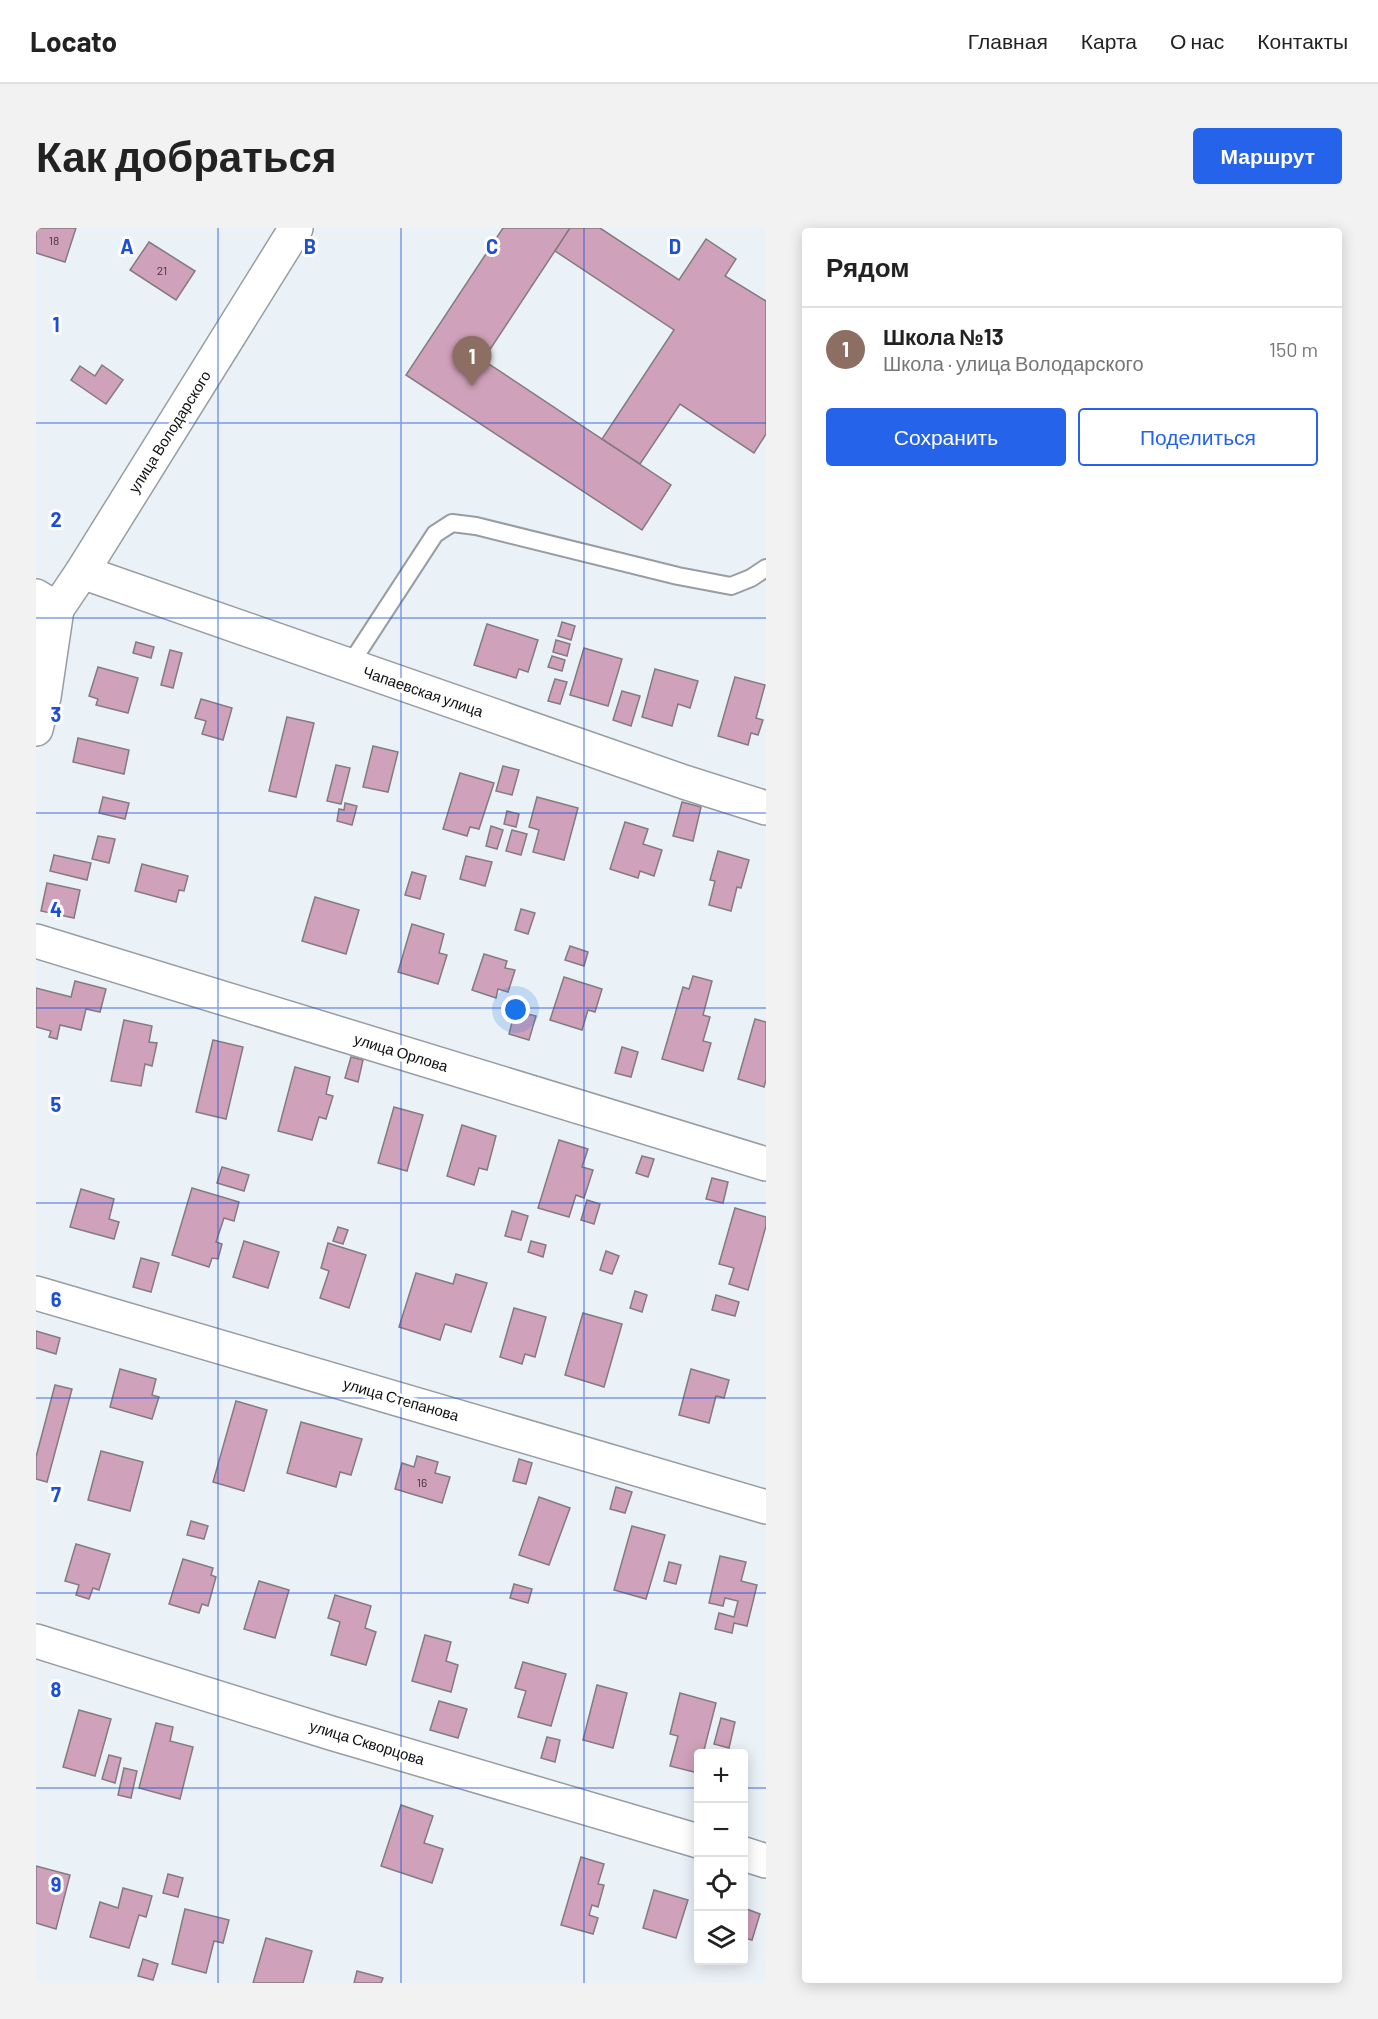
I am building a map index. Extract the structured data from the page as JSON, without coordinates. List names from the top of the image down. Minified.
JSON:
{"streets":{"street":["улица Володарского","Чапаевская улица","улица Орлова","улица Степанова","улица Скворцова"]},"crossings":[["улица Володарского","Чапаевская улица"]],"house_numbers":["18","21","16"],"page":{"header":"Locato","nav":["Главная","Карта","О нас","Контакты"],"buttons":["Маршрут",["Сохранить","Поделиться"]],"title":"Как добраться","heading":"Рядом","list":[{"mark":"1","name":"Школа №13","note":"Школа · улица Володарского","value":"150 m"}],"pins":"1","map_buttons":["+","−"]},"grid":{"columns":["A","B","C","D"],"rows":["1","2","3","4","5","6","7","8","9"]}}
